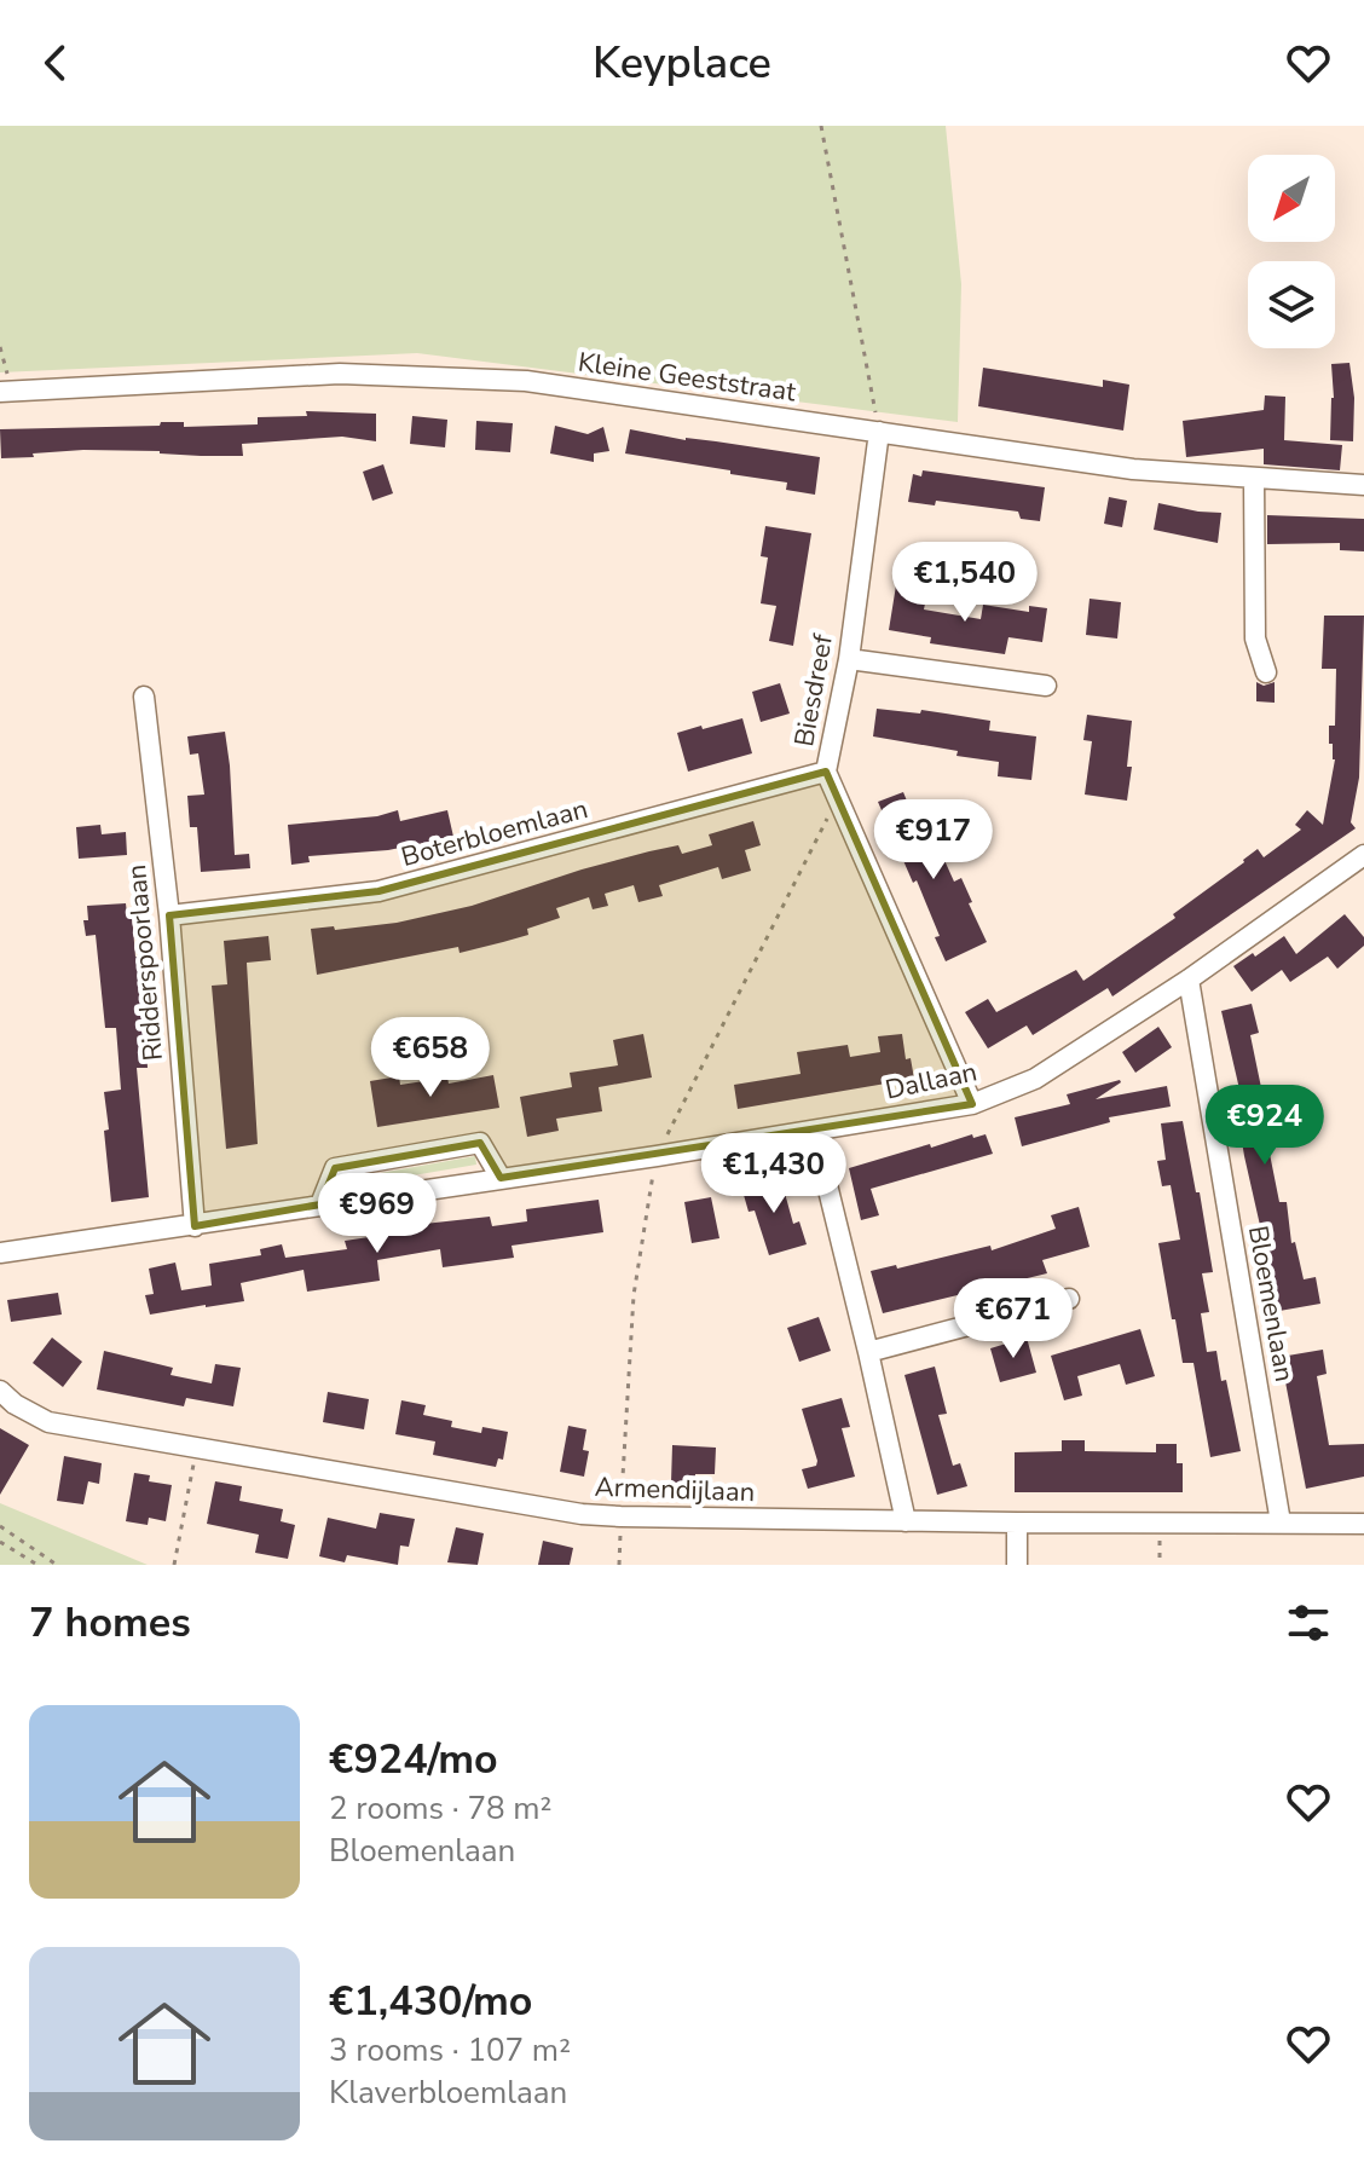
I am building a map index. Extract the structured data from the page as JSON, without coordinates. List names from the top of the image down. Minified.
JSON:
{"streets":{"street":["Kleine Geeststraat","Biesdreef","Boterbloemlaan","Ridderspoorlaan","Dallaan","Bloemenlaan","Armendijlaan"]},"crossings":[["Kleine Geeststraat","Biesdreef"],["Biesdreef","Boterbloemlaan"],["Biesdreef","Dallaan"],["Boterbloemlaan","Ridderspoorlaan"],["Ridderspoorlaan","Dallaan"],["Dallaan","Bloemenlaan"],["Bloemenlaan","Armendijlaan"]],"north":"bottom left","page":{"header":"Keyplace","price":["€1,540","€917","€658","€924","€1,430","€969","€671"],"heading":"7 homes","list":[{"name":"€924/mo","note":"2 rooms · 78 m² · Bloemenlaan"},{"name":"€1,430/mo","note":"3 rooms · 107 m² · Klaverbloemlaan"}]}}
